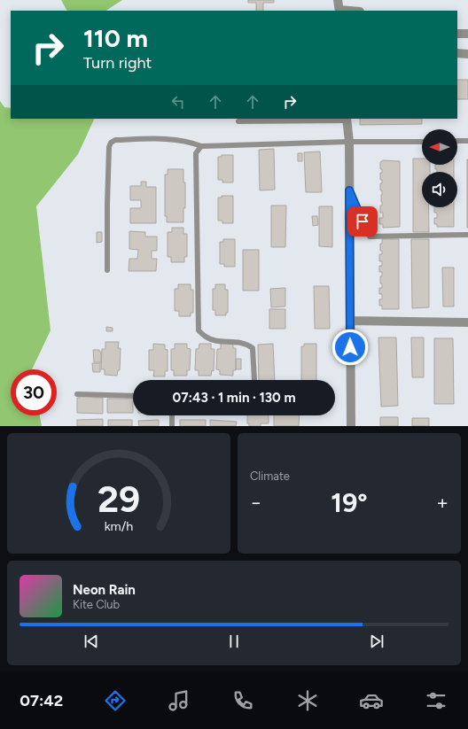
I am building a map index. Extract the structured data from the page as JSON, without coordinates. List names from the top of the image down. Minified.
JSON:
{"north":"left","page":{"turn":["110 m","Turn right"],"limit":"30","trip":"07:43 · 1 min · 130 m","tile":"Climate","heat":["−","19°","+"],"song":["Neon Rain","Kite Club"],"tabs":"07:42","gauge":["29","km/h"]}}
